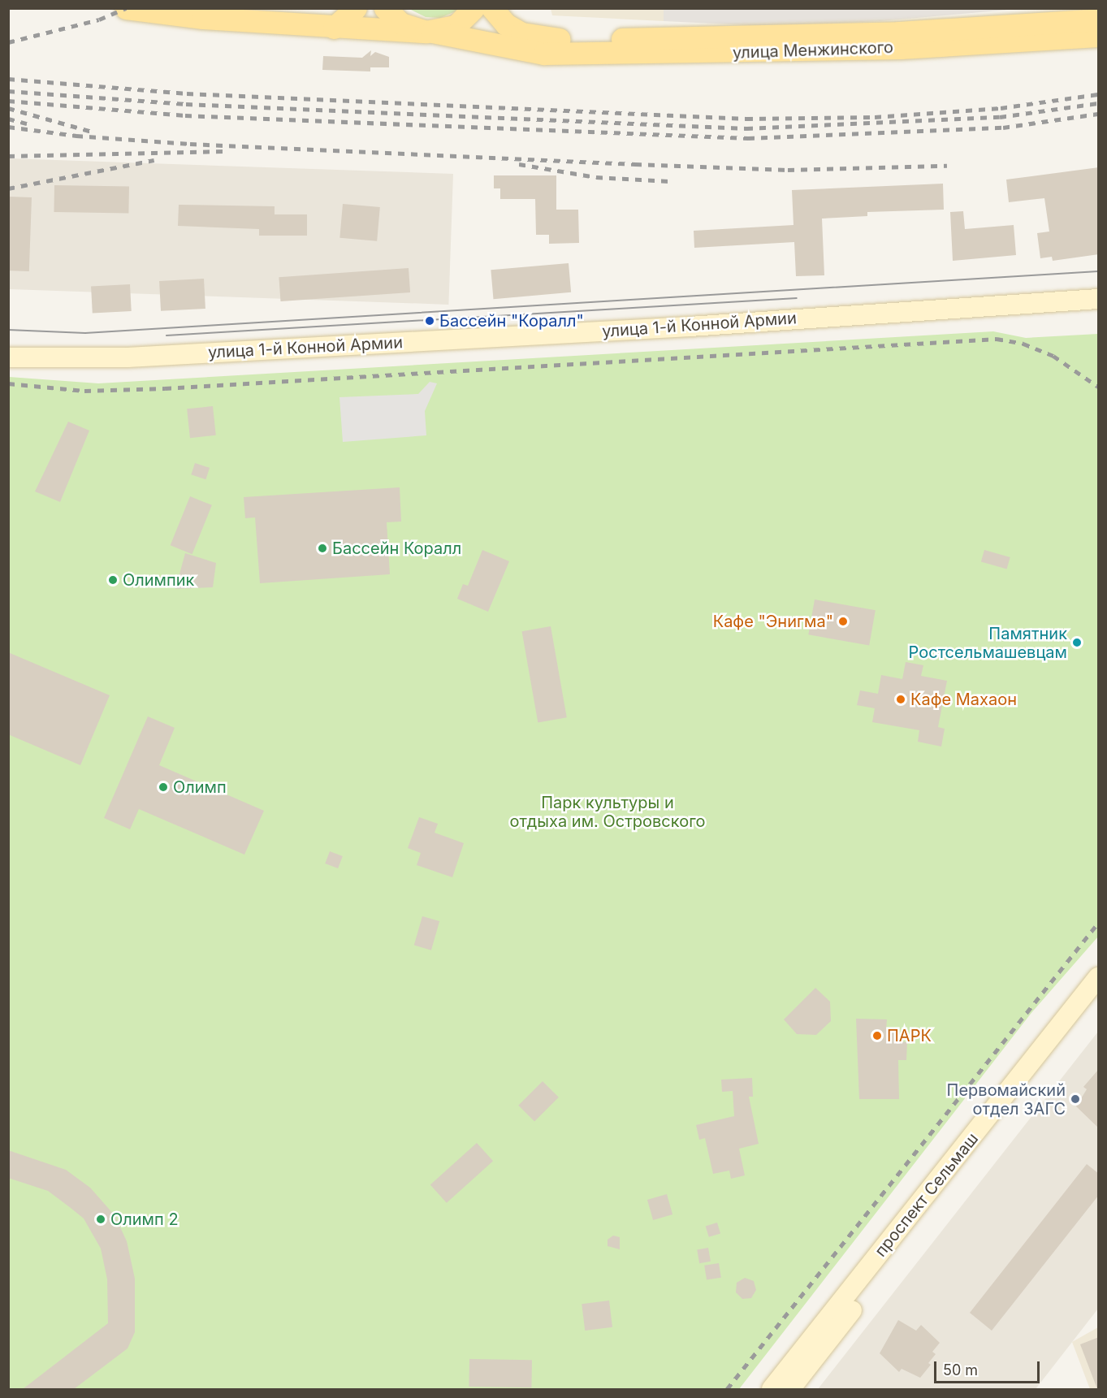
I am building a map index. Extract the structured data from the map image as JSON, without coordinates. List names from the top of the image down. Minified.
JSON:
{"streets":{"main road":["улица Менжинского","улица 1-й Конной Армии","проспект Сельмаш"]},"parks":["Парк культуры и отдыха им. Островского"],"places":["Бассейн \"Коралл\"","Бассейн Коралл","Олимпик","Кафе \"Энигма\"","Памятник Ростсельмашевцам","Кафе Махаон","Олимп","ПАРК","Первомайский отдел ЗАГС","Олимп 2"],"scale_bar":"50 m"}
